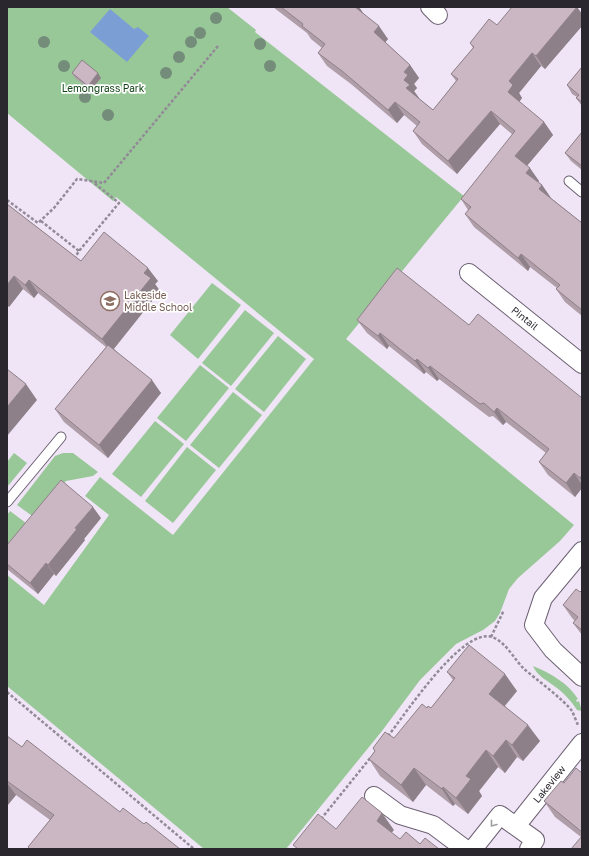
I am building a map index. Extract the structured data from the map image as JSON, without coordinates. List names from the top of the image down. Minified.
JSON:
{"streets":{"street":["Pintail","Lakeview"]},"parks":["Lemongrass Park"],"places":{"school or university":["Lakeside Middle School"]}}
